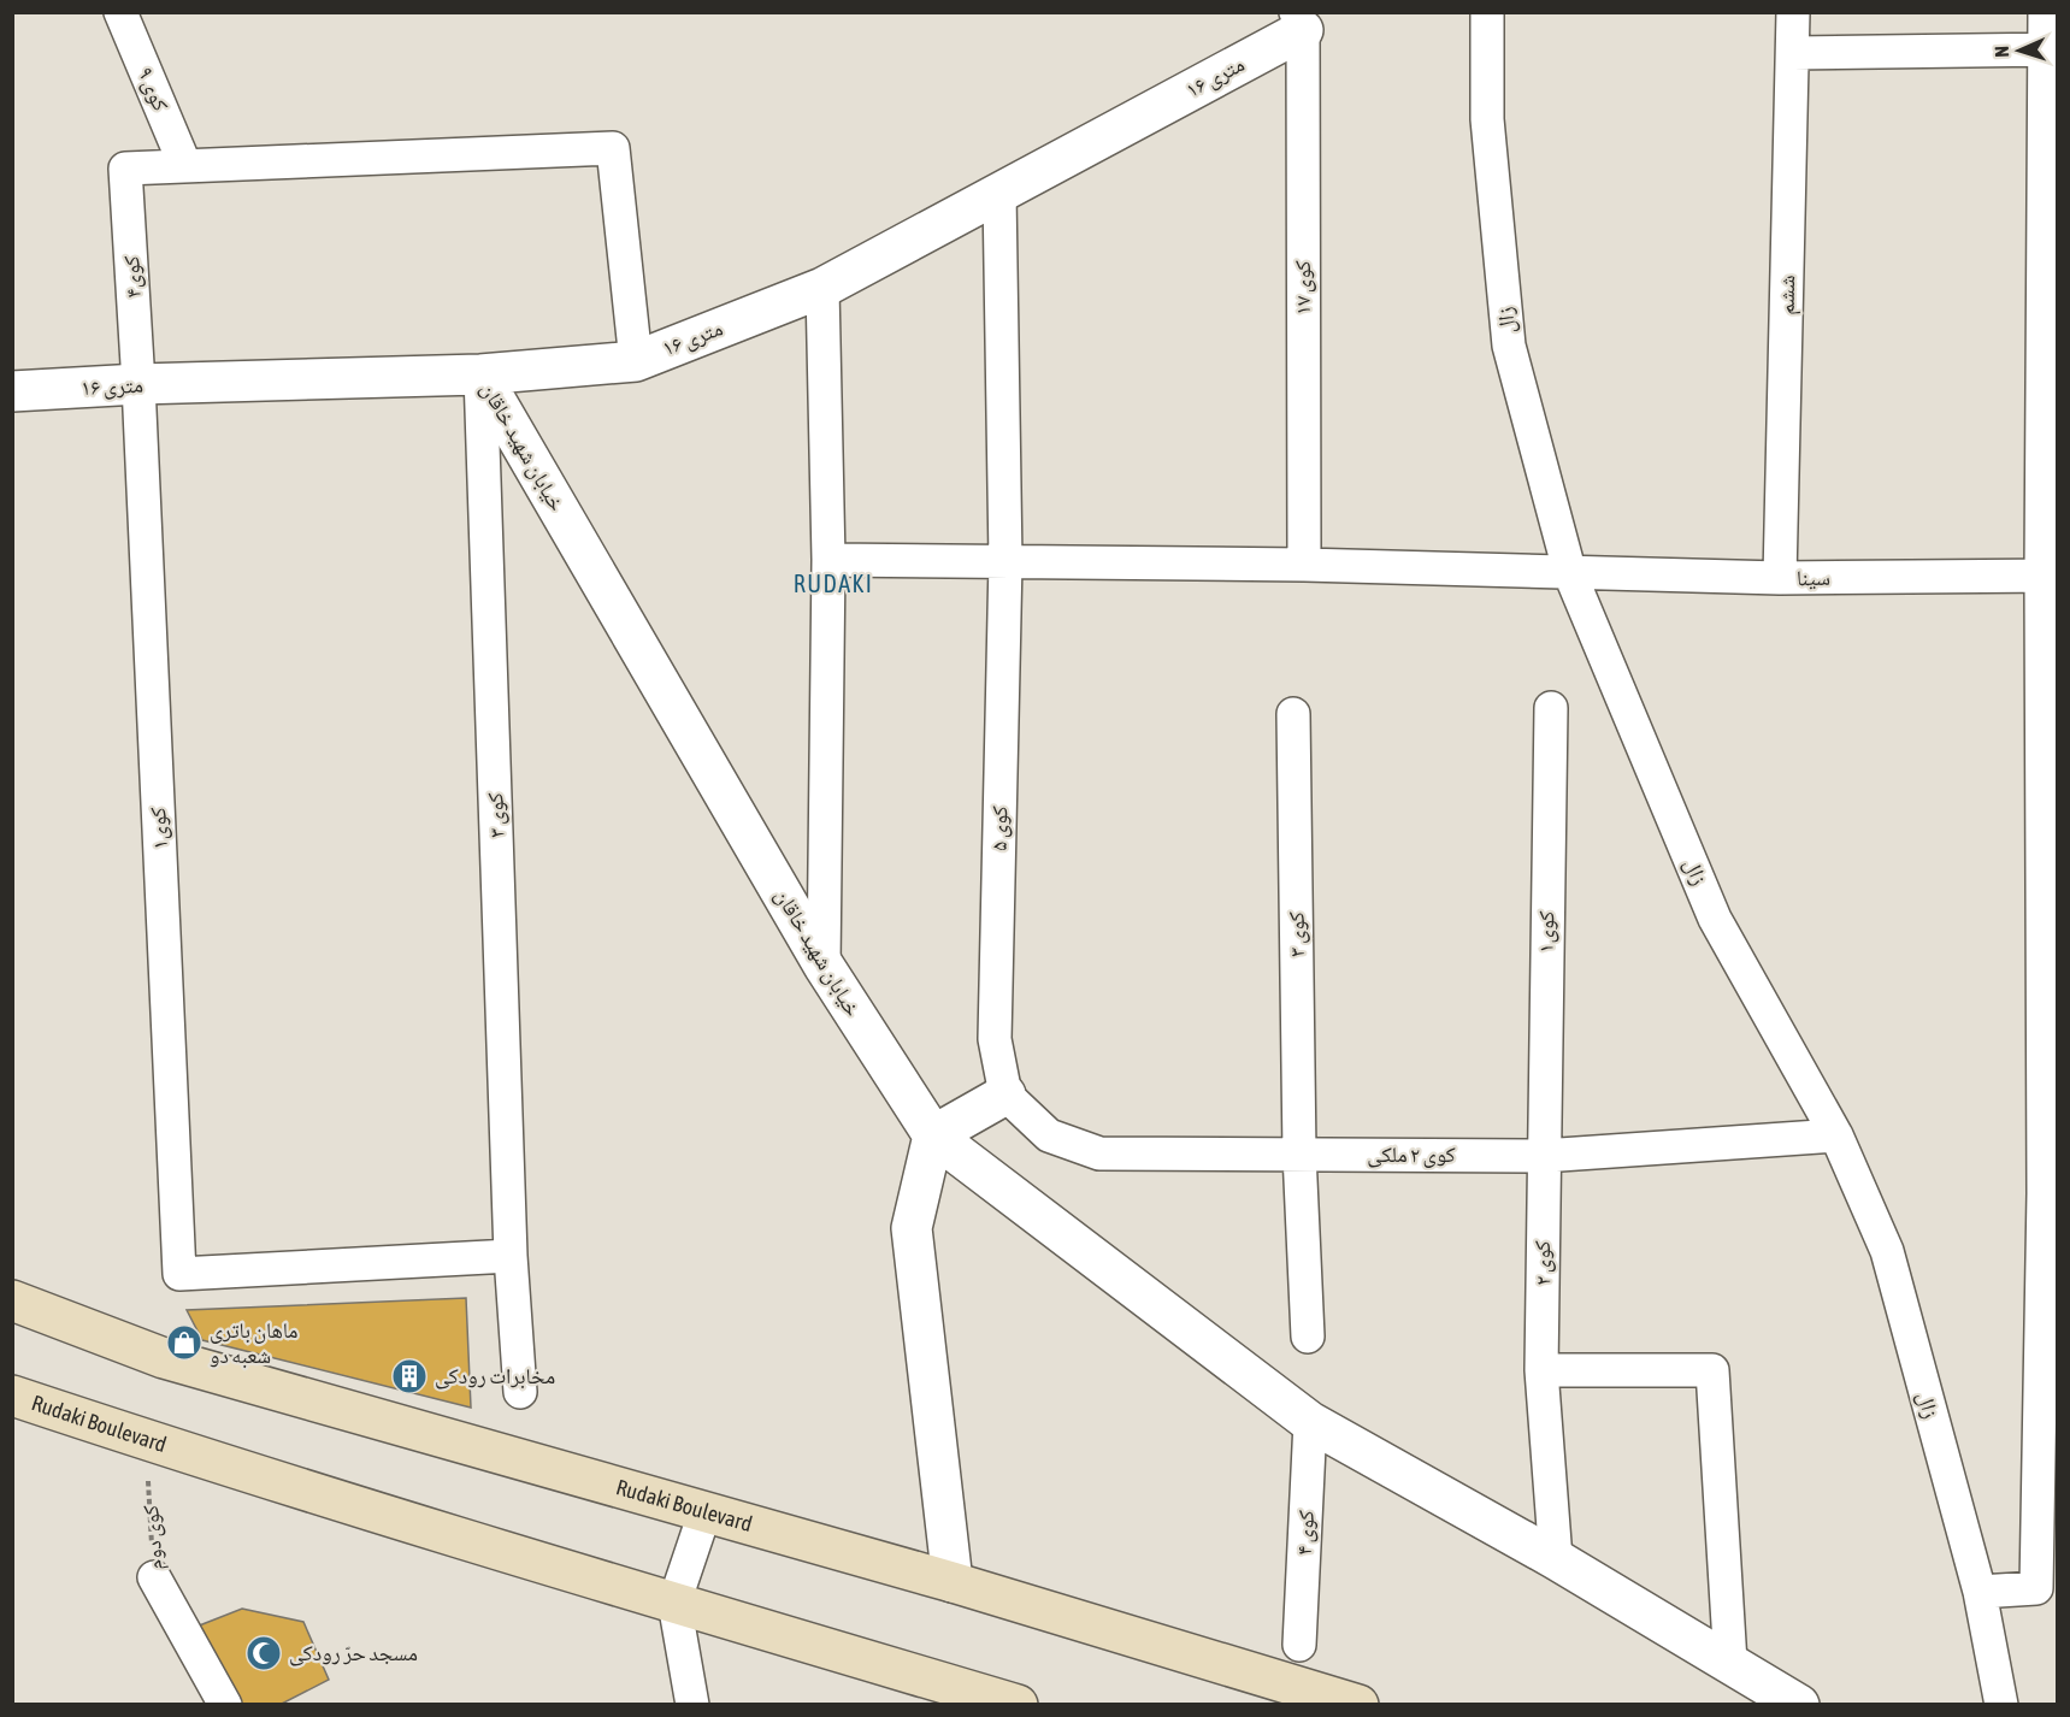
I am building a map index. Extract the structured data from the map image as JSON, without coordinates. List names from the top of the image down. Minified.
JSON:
{"streets":{"main road":["Rudaki Boulevard"],"street":["۱۶ متری","کوی ۹","کوی۴","کوی ۱۷","ششم","زال","خیابان شهید خاقان","سینا","کوی ۳","کوی۱","کوی ۵","کوی ۲ ملکی","کوی ۲","کوی ۴","کوی دوم"]},"crossings":[["۱۶ متری","کوی۴"],["۱۶ متری","کوی ۱۷"],["۱۶ متری","خیابان شهید خاقان"],["۱۶ متری","کوی ۳"],["۱۶ متری","کوی۱"],["۱۶ متری","کوی ۵"],["کوی ۹","کوی۴"],["کوی۴","کوی۱"],["کوی ۱۷","سینا"],["ششم","سینا"],["زال","سینا"],["زال","کوی ۲ ملکی"],["خیابان شهید خاقان","کوی ۳"],["خیابان شهید خاقان","کوی ۲"],["خیابان شهید خاقان","کوی ۴"],["سینا","کوی ۵"],["کوی ۳","کوی۱"],["کوی ۳","کوی ۲ ملکی"],["کوی۱","کوی ۲ ملکی"],["کوی۱","کوی ۲"],["کوی ۵","کوی ۲ ملکی"],["کوی ۲ ملکی","کوی ۲"],["Rudaki Boulevard","کوی دوم"]],"districts":["RUDAKI"],"places":{"shop":["ماهان باتری شعبه دو"],"building":["مخابرات رودکی"],"mosque":["مسجد حرّ رودکی"]},"north":"left"}
